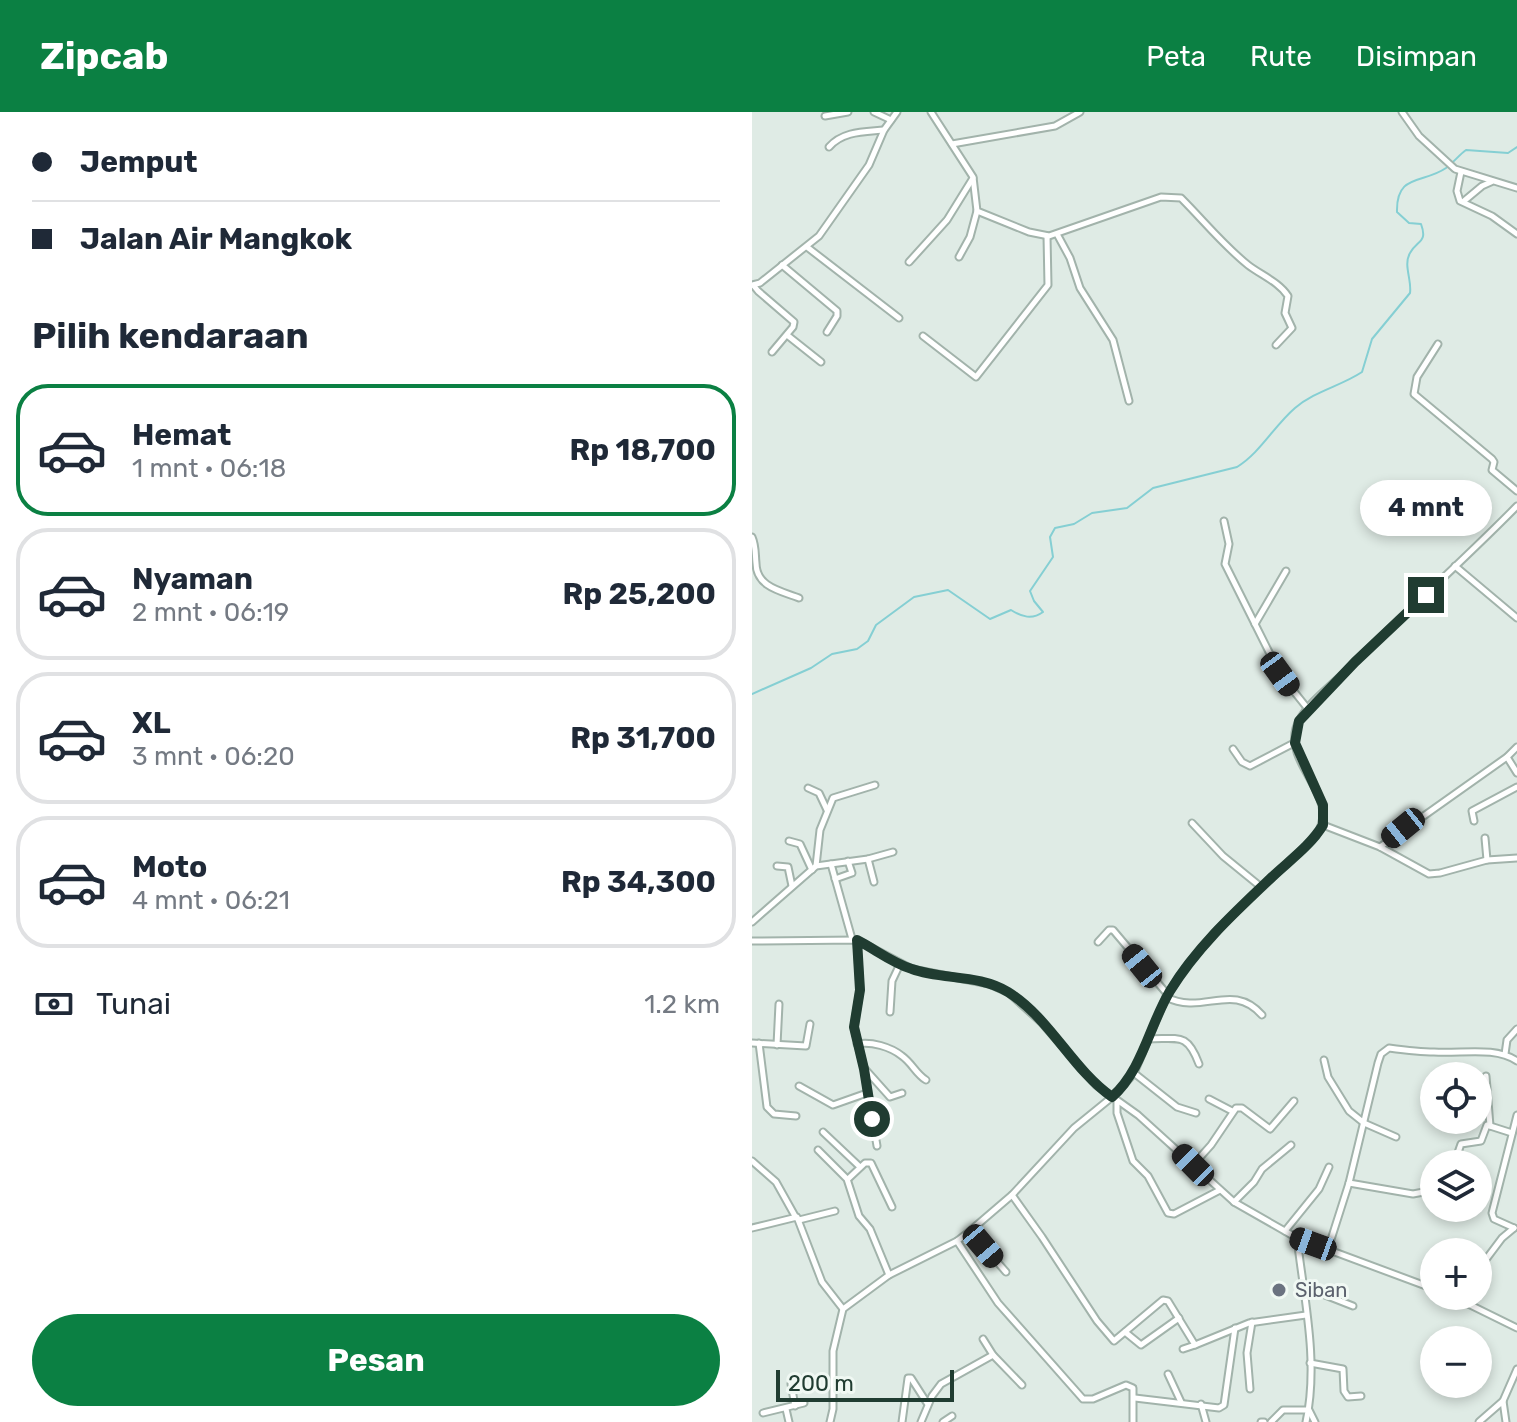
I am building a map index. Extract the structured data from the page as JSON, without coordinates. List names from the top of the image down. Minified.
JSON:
{"places":["Siban"],"scale_bar":"200 m","page":{"header":"Zipcab","nav":["Peta","Rute","Disimpan"],"banner":["Jemput","Jalan Air Mangkok"],"heading":"Pilih kendaraan","list":[{"name":"Hemat","note":"1 mnt · 06:18","value":"Rp 18,700"},{"name":"Nyaman","note":"2 mnt · 06:19","value":"Rp 25,200"},{"name":"XL","note":"3 mnt · 06:20","value":"Rp 31,700"},{"name":"Moto","note":"4 mnt · 06:21","value":"Rp 34,300"}],"bubble":"4 mnt","pay":["Tunai","1.2 km"],"map_buttons":["+","−"],"buttons":"Pesan","scale":"200 m"}}
